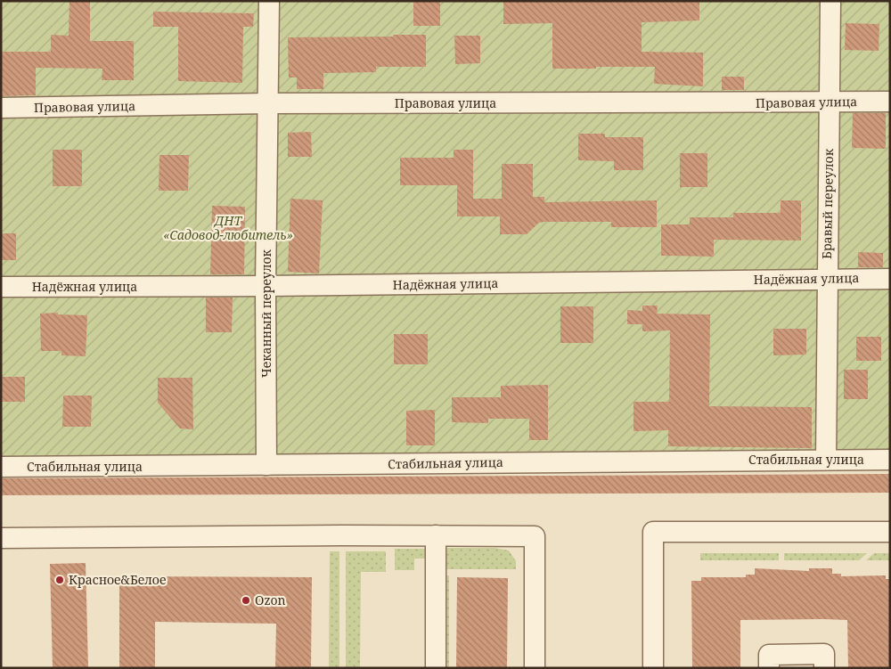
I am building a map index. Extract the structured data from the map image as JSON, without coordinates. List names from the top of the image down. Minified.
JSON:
{"streets":{"street":["Правовая улица","Бравый переулок","Надёжная улица","Чеканный переулок","Стабильная улица"]},"crossings":[["Правовая улица","Бравый переулок"],["Правовая улица","Чеканный переулок"],["Бравый переулок","Надёжная улица"],["Бравый переулок","Стабильная улица"],["Надёжная улица","Чеканный переулок"],["Чеканный переулок","Стабильная улица"]],"parks":["ДНТ «Садовод-любитель»"],"places":["Красное&Белое","Ozon"]}
